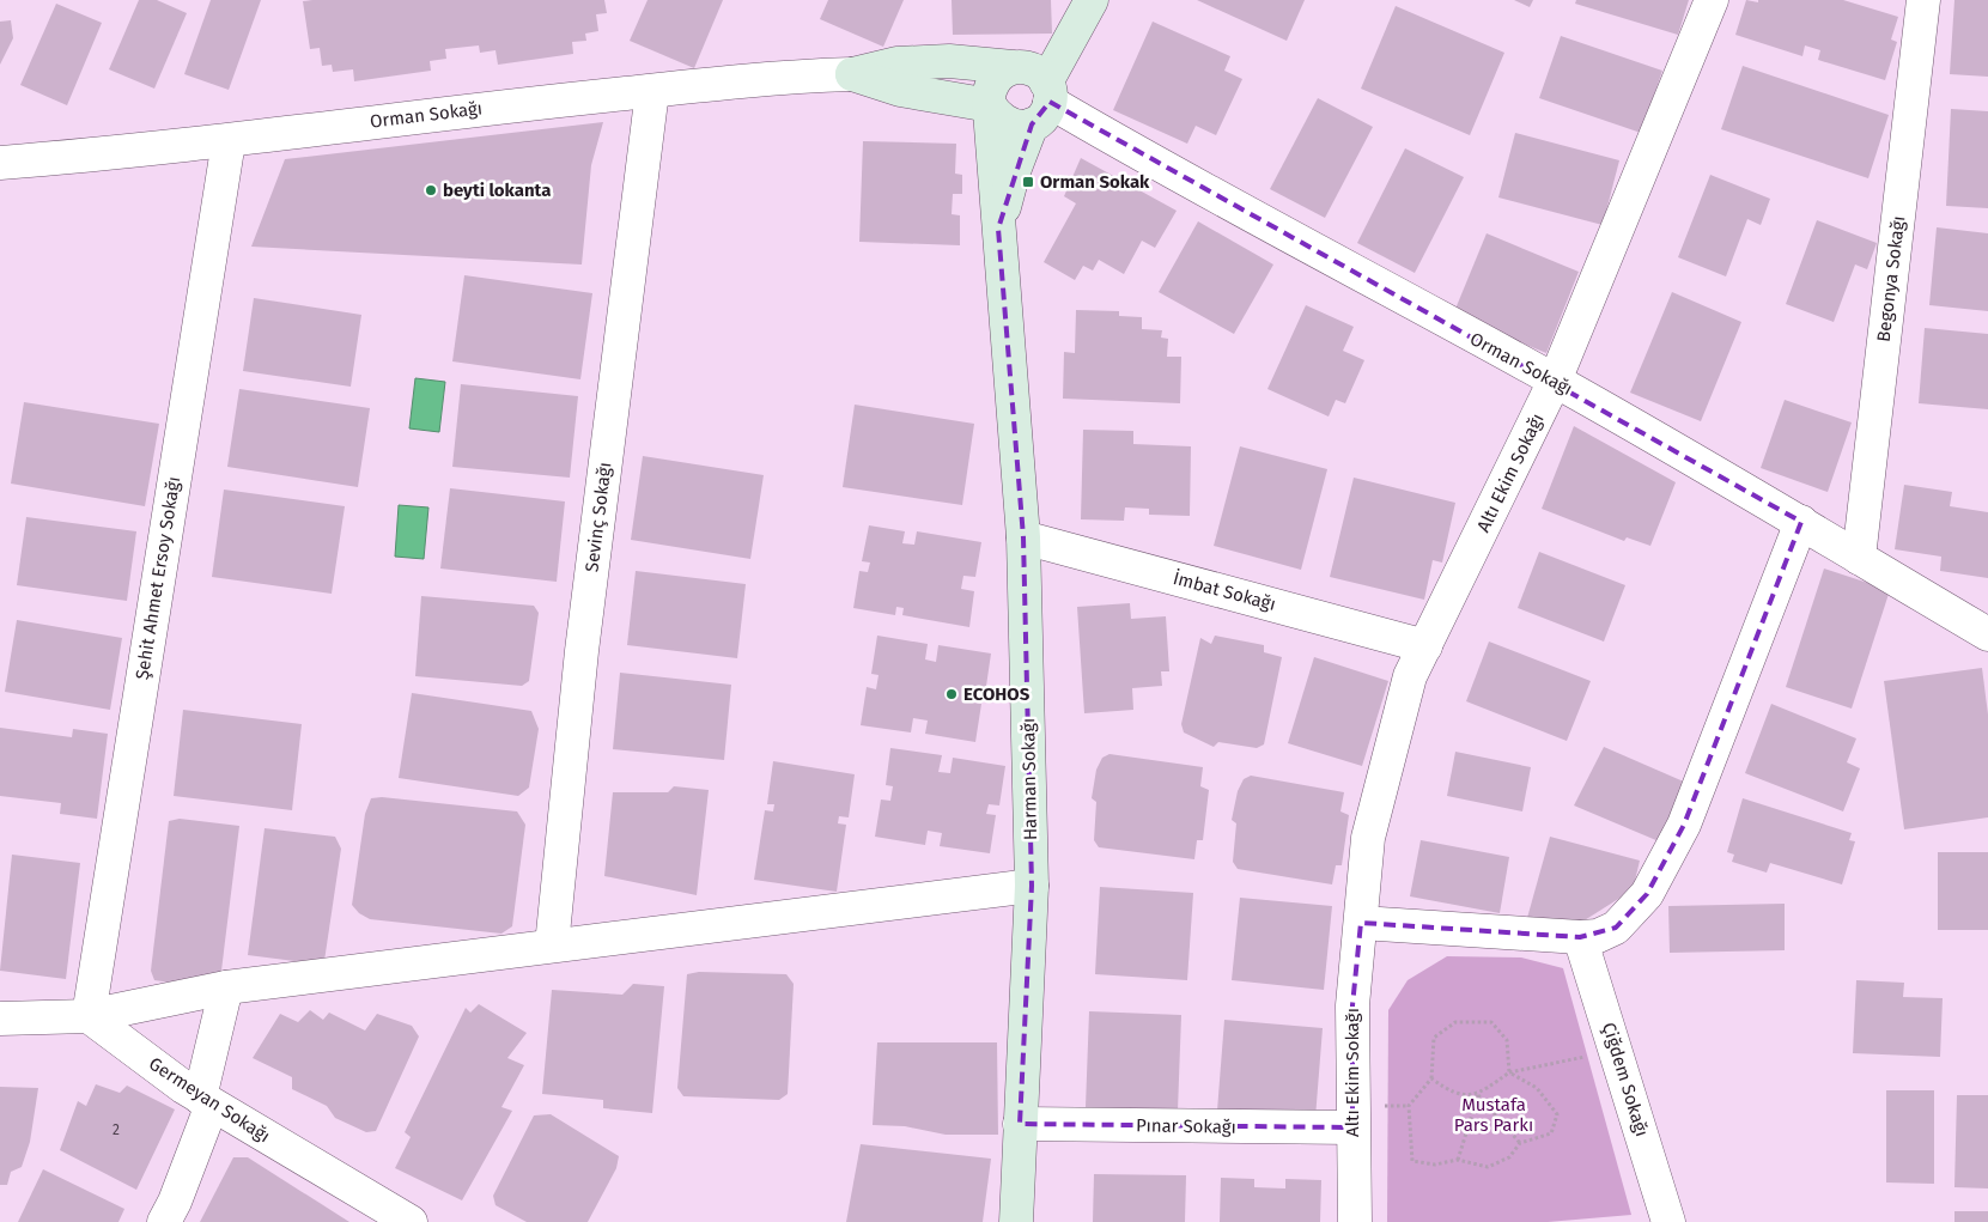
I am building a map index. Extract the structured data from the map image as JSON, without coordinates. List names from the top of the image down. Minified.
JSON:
{"streets":{"main road":["Harman Sokağı"],"street":["Orman Sokağı","Begonya Sokağı","Altı Ekim Sokağı","Sevinç Sokağı","Şehit Ahmet Ersoy Sokağı","İmbat Sokağı","Çiğdem Sokağı","Germeyan Sokağı","Pınar Sokağı"]},"crossings":[["Orman Sokağı","Begonya Sokağı"],["Orman Sokağı","Altı Ekim Sokağı"],["Orman Sokağı","Sevinç Sokağı"],["Orman Sokağı","Şehit Ahmet Ersoy Sokağı"],["Orman Sokağı","Harman Sokağı"],["Altı Ekim Sokağı","İmbat Sokağı"],["Altı Ekim Sokağı","Pınar Sokağı"],["Şehit Ahmet Ersoy Sokağı","Germeyan Sokağı"],["İmbat Sokağı","Harman Sokağı"],["Harman Sokağı","Pınar Sokağı"]],"parks":["Mustafa Pars Parkı"],"places":{"transit":["Orman Sokak"],"other":["beyti lokanta","ECOHOS"]},"house_numbers":["2"]}
